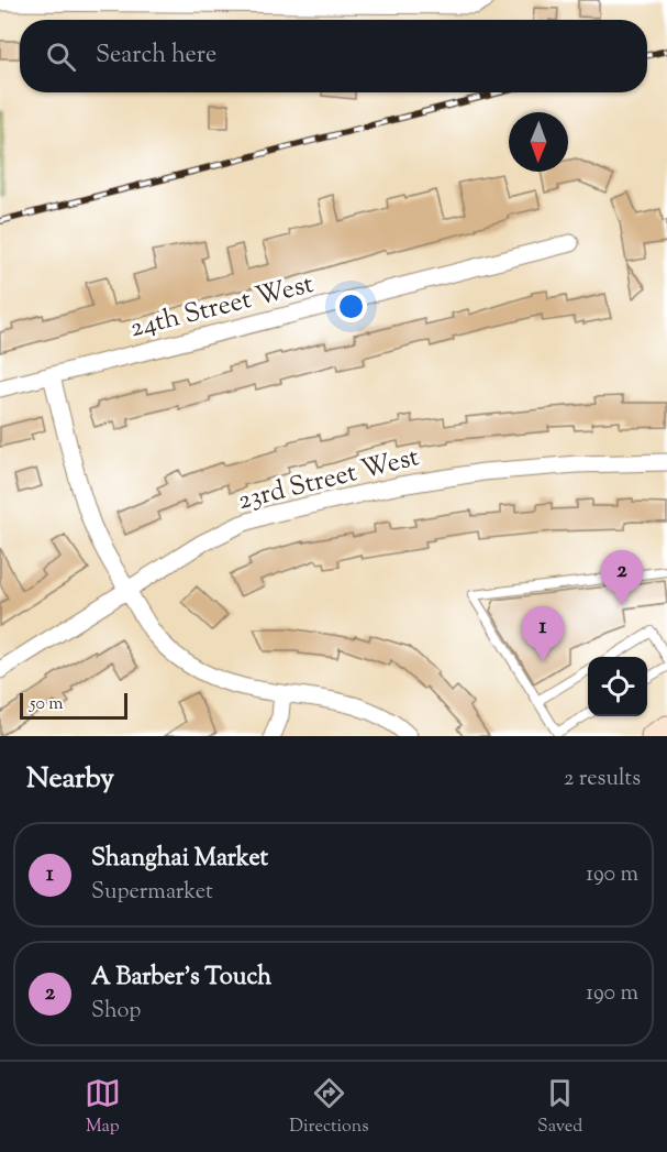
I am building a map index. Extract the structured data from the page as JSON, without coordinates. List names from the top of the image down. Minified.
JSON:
{"streets":{"street":["24th Street West","23rd Street West"]},"scale_bar":"50 m","north":"bottom","page":{"search":"Search here","pins":["2","1"],"scale":"50 m","heading":["Nearby","2 results"],"list":[{"mark":"1","name":"Shanghai Market","note":"Supermarket","value":"190 m"},{"mark":"2","name":"A Barber's Touch","note":"Shop","value":"190 m"}],"nav":["Map","Directions","Saved"]}}
